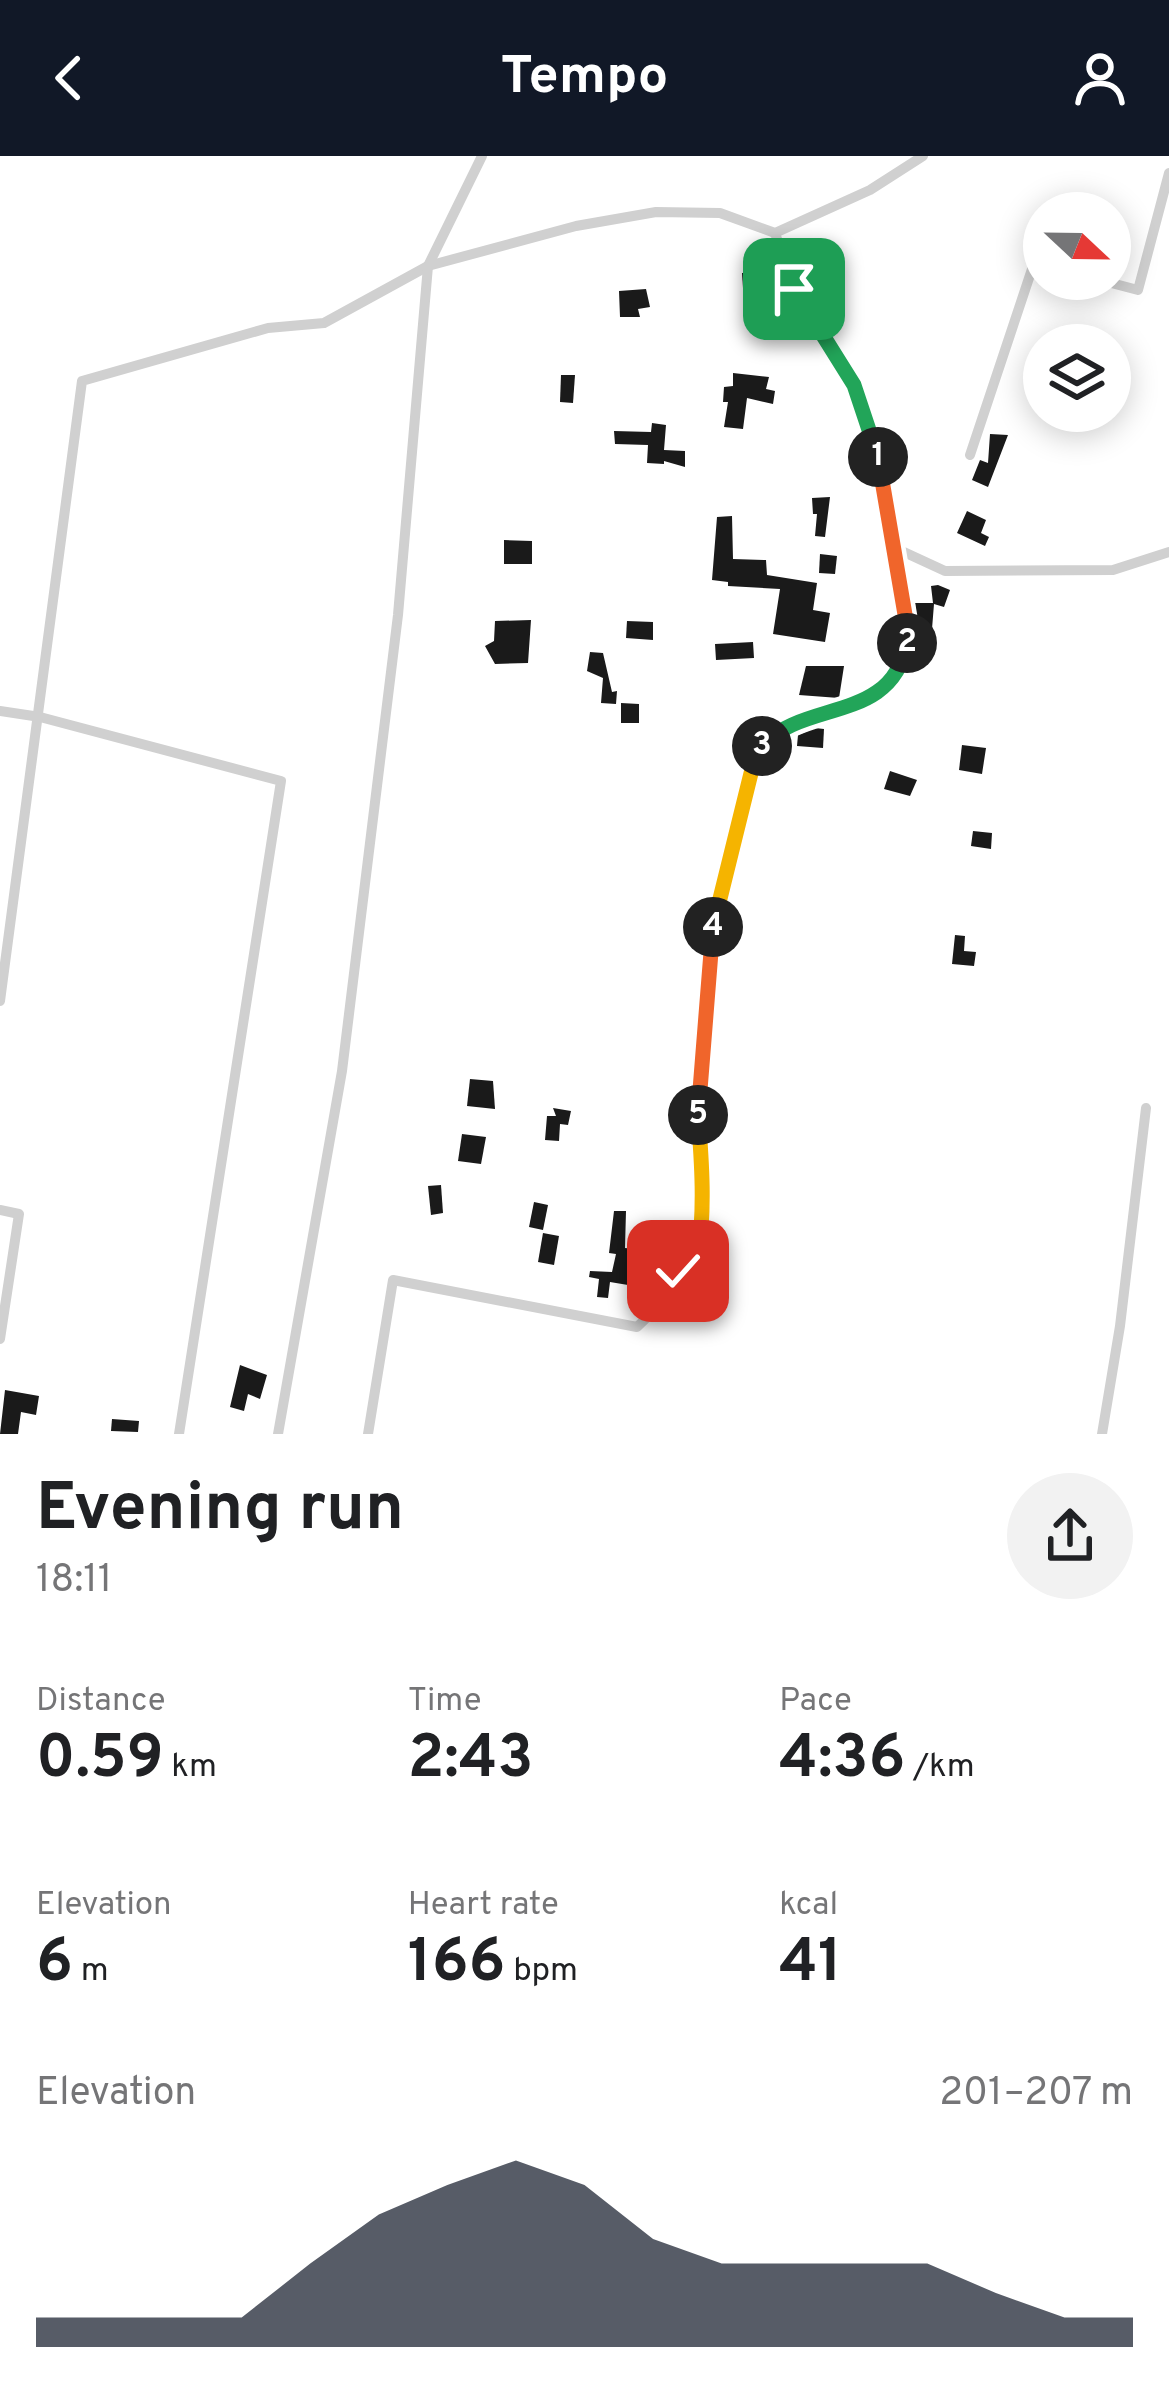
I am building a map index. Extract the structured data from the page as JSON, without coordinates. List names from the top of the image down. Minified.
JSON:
{"north":"right","page":{"header":"Tempo","pins":["1","2","3","4","5"],"heading":["Evening run","18:11"],"stats":[["Distance","0.59 km"],["Time","2:43"],["Pace","4:36 /km"],["Elevation","6 m"],["Heart rate","166 bpm"],["kcal","41"]],"chart":["Elevation","201–207 m"]}}
